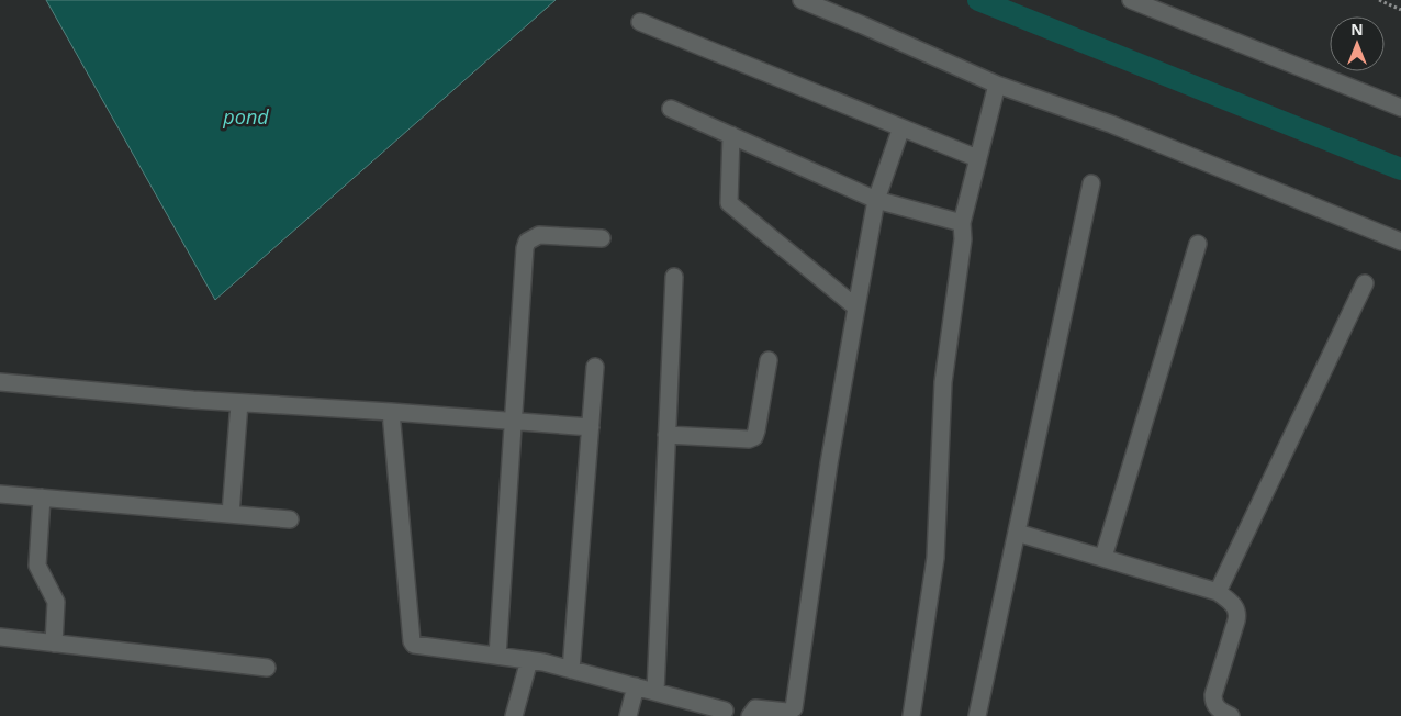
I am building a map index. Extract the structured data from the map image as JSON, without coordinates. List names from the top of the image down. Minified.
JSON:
{"water":["pond"],"north":"top"}
